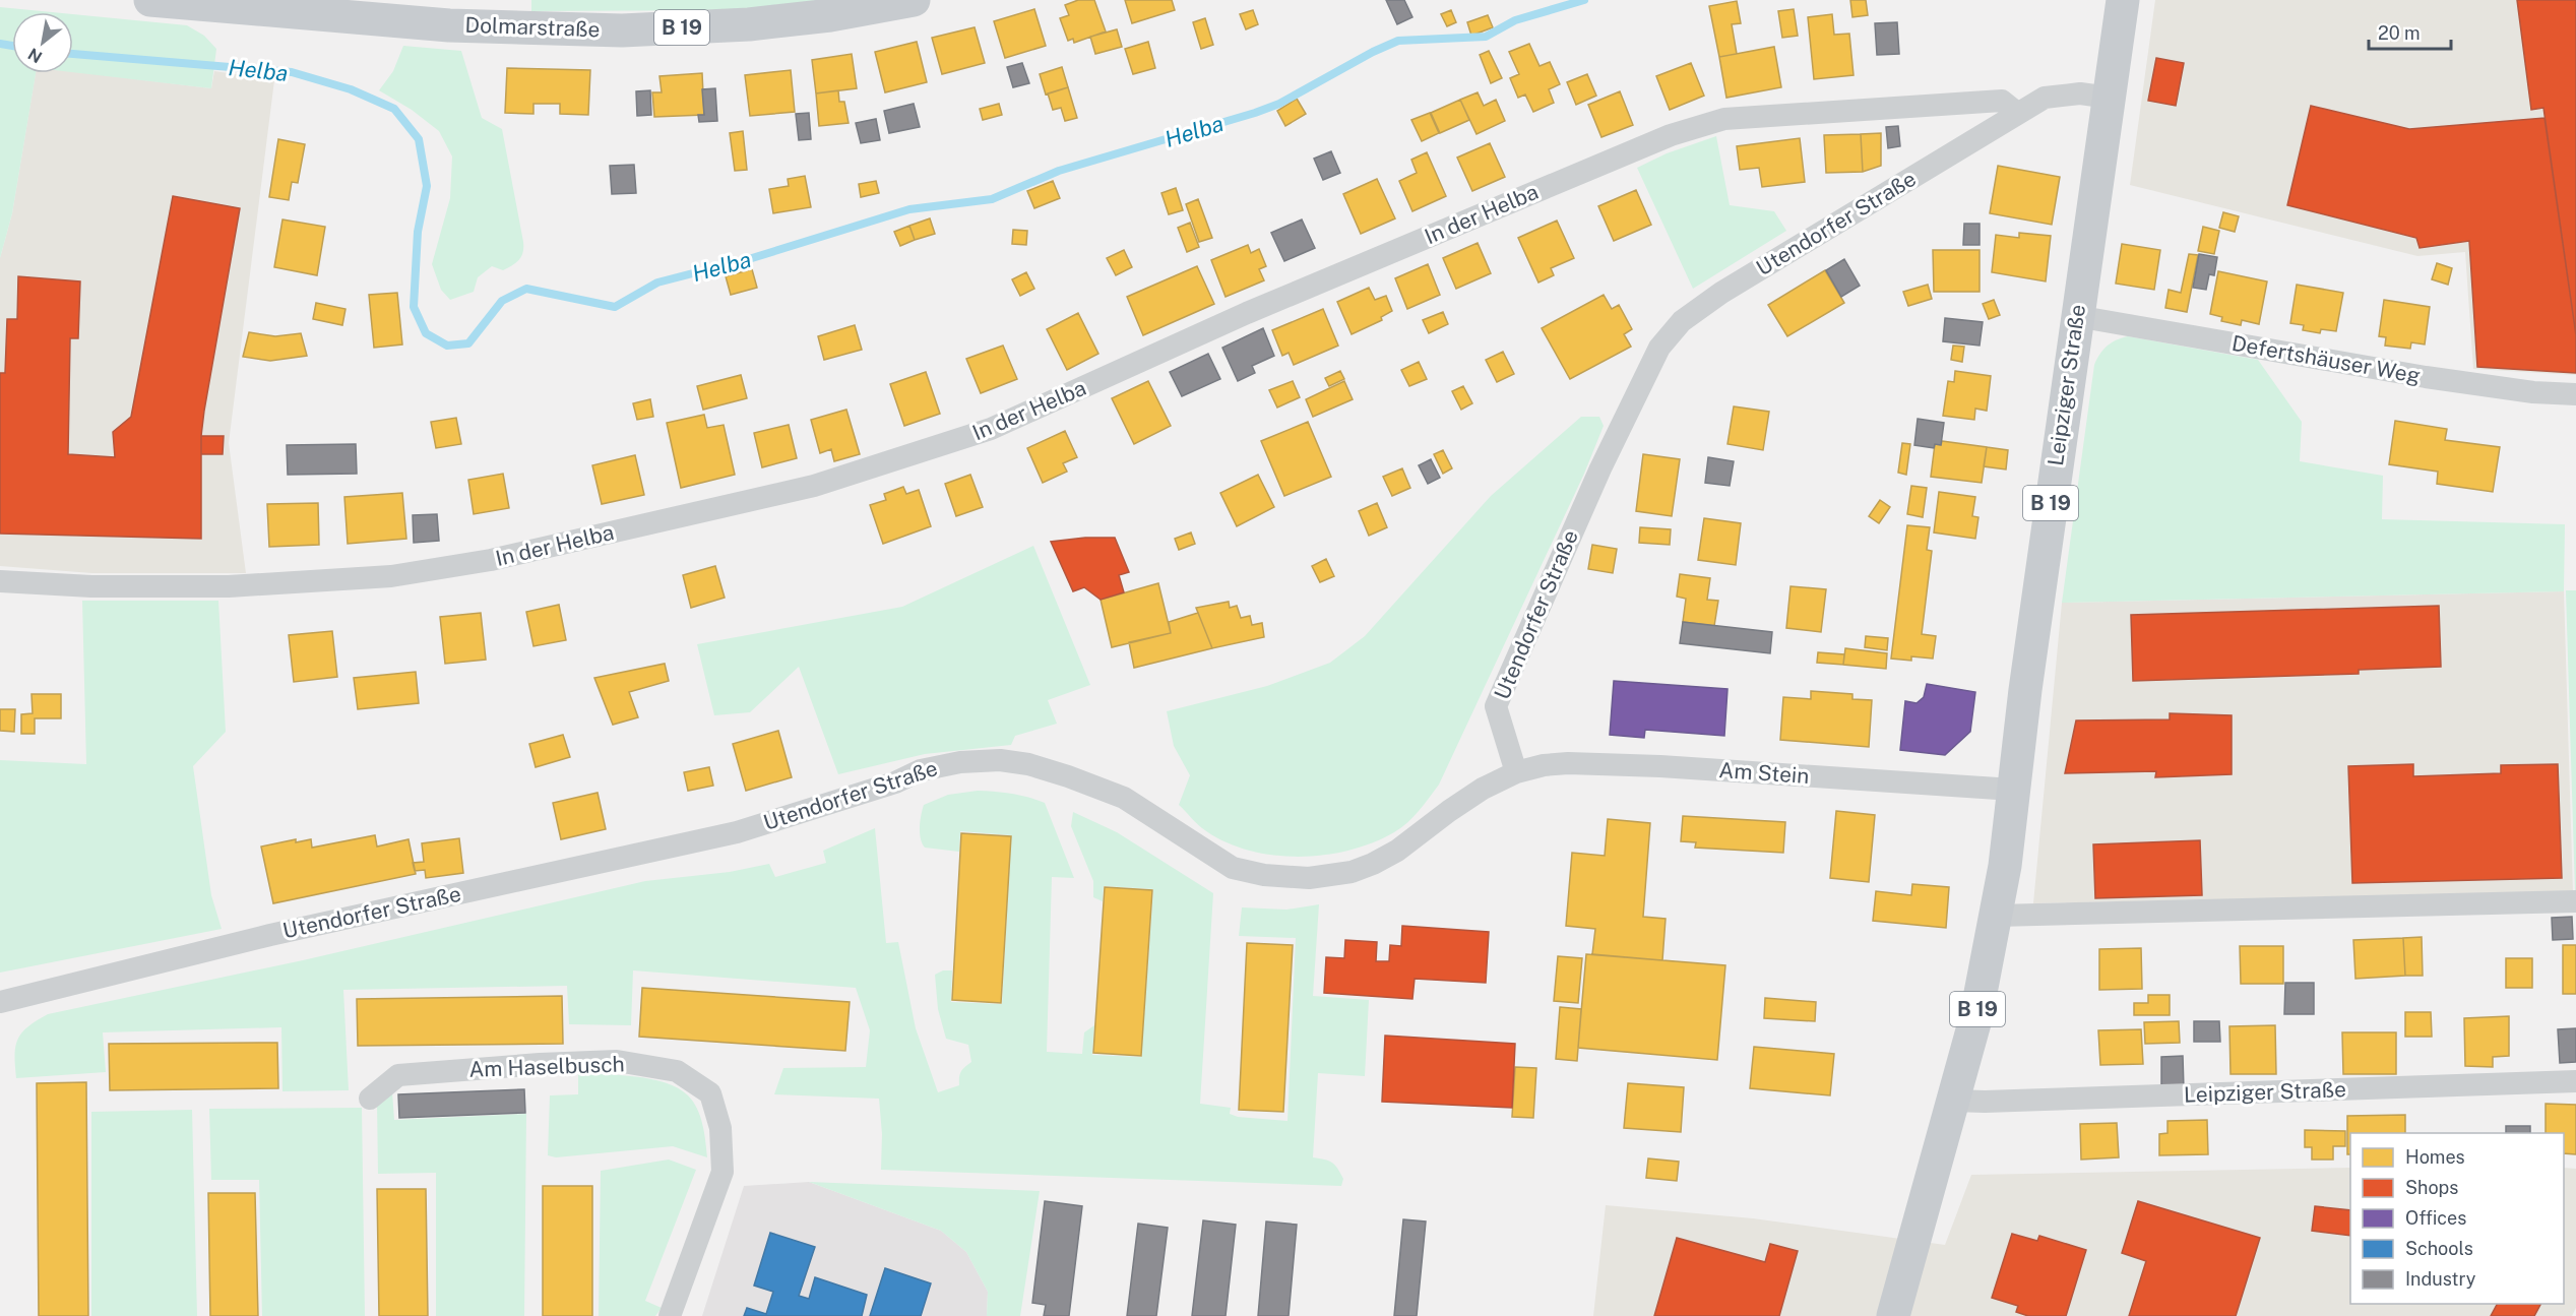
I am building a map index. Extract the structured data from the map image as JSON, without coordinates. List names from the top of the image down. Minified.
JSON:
{"streets":{"main road":["Dolmarstraße","B 19","Leipziger Straße"],"street":["In der Helba","Utendorfer Straße","Defertshäuser Weg","Am Stein","Am Haselbusch"]},"crossings":[["In der Helba","Utendorfer Straße"],["Utendorfer Straße","Leipziger Straße"],["Utendorfer Straße","Am Stein"],["Defertshäuser Weg","Leipziger Straße"],["Leipziger Straße","Am Stein"]],"water":["Helba"],"legend":["Homes","Shops","Offices","Schools","Industry"],"scale_bar":"20 m","north":"bottom left"}
